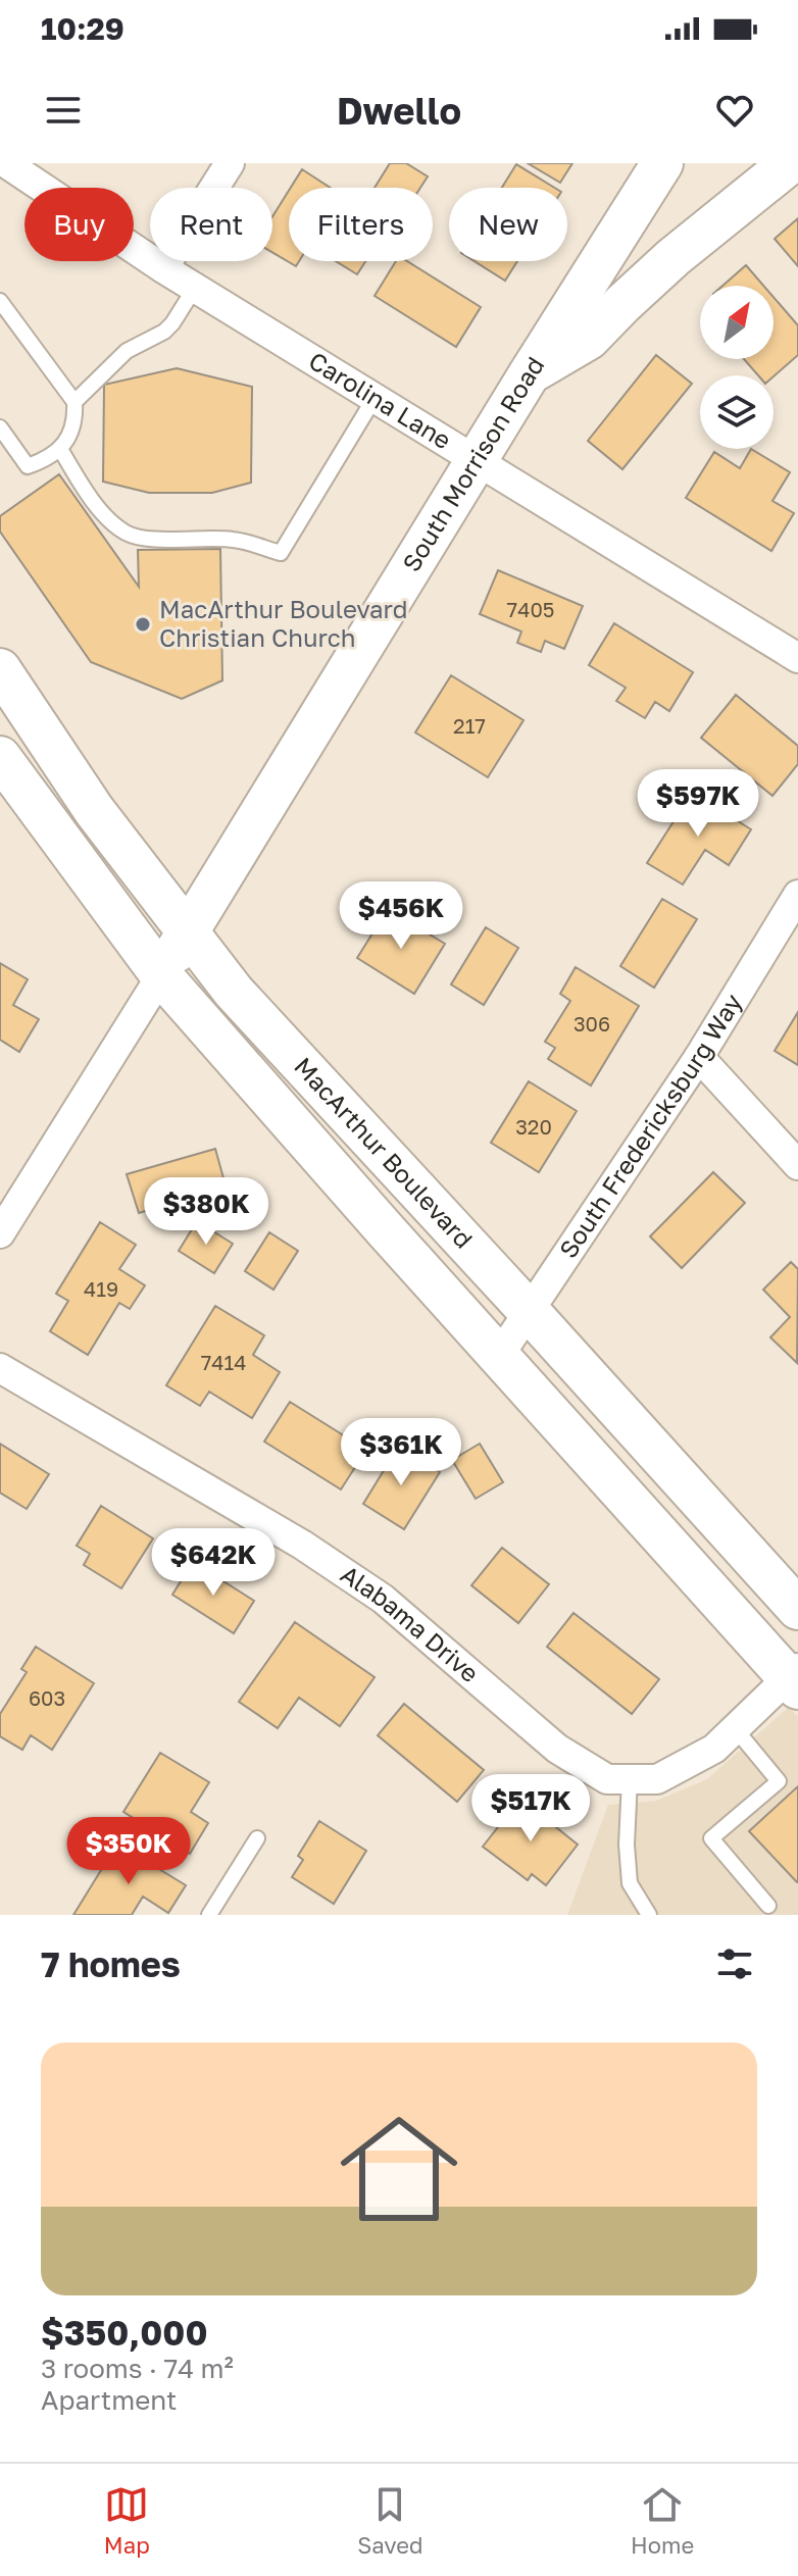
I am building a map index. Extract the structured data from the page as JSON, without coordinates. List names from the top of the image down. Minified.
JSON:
{"streets":{"street":["Carolina Lane","South Morrison Road","South Fredericksburg Way","MacArthur Boulevard","Alabama Drive"]},"crossings":[["Carolina Lane","South Morrison Road"],["South Morrison Road","MacArthur Boulevard"],["South Fredericksburg Way","MacArthur Boulevard"],["MacArthur Boulevard","Alabama Drive"]],"places":["MacArthur Boulevard Christian Church"],"house_numbers":["7405","217","306","320","419","7414","603"],"north":"top right","page":{"status":"10:29","header":"Dwello","chip":["Buy","Rent","Filters","New"],"price":["$597K","$456K","$380K","$361K","$642K","$517K","$350K"],"heading":"7 homes","list":[{"name":"$350,000","note":"3 rooms · 74 m² · Apartment"}],"tabs":["Map","Saved","Home"]}}
